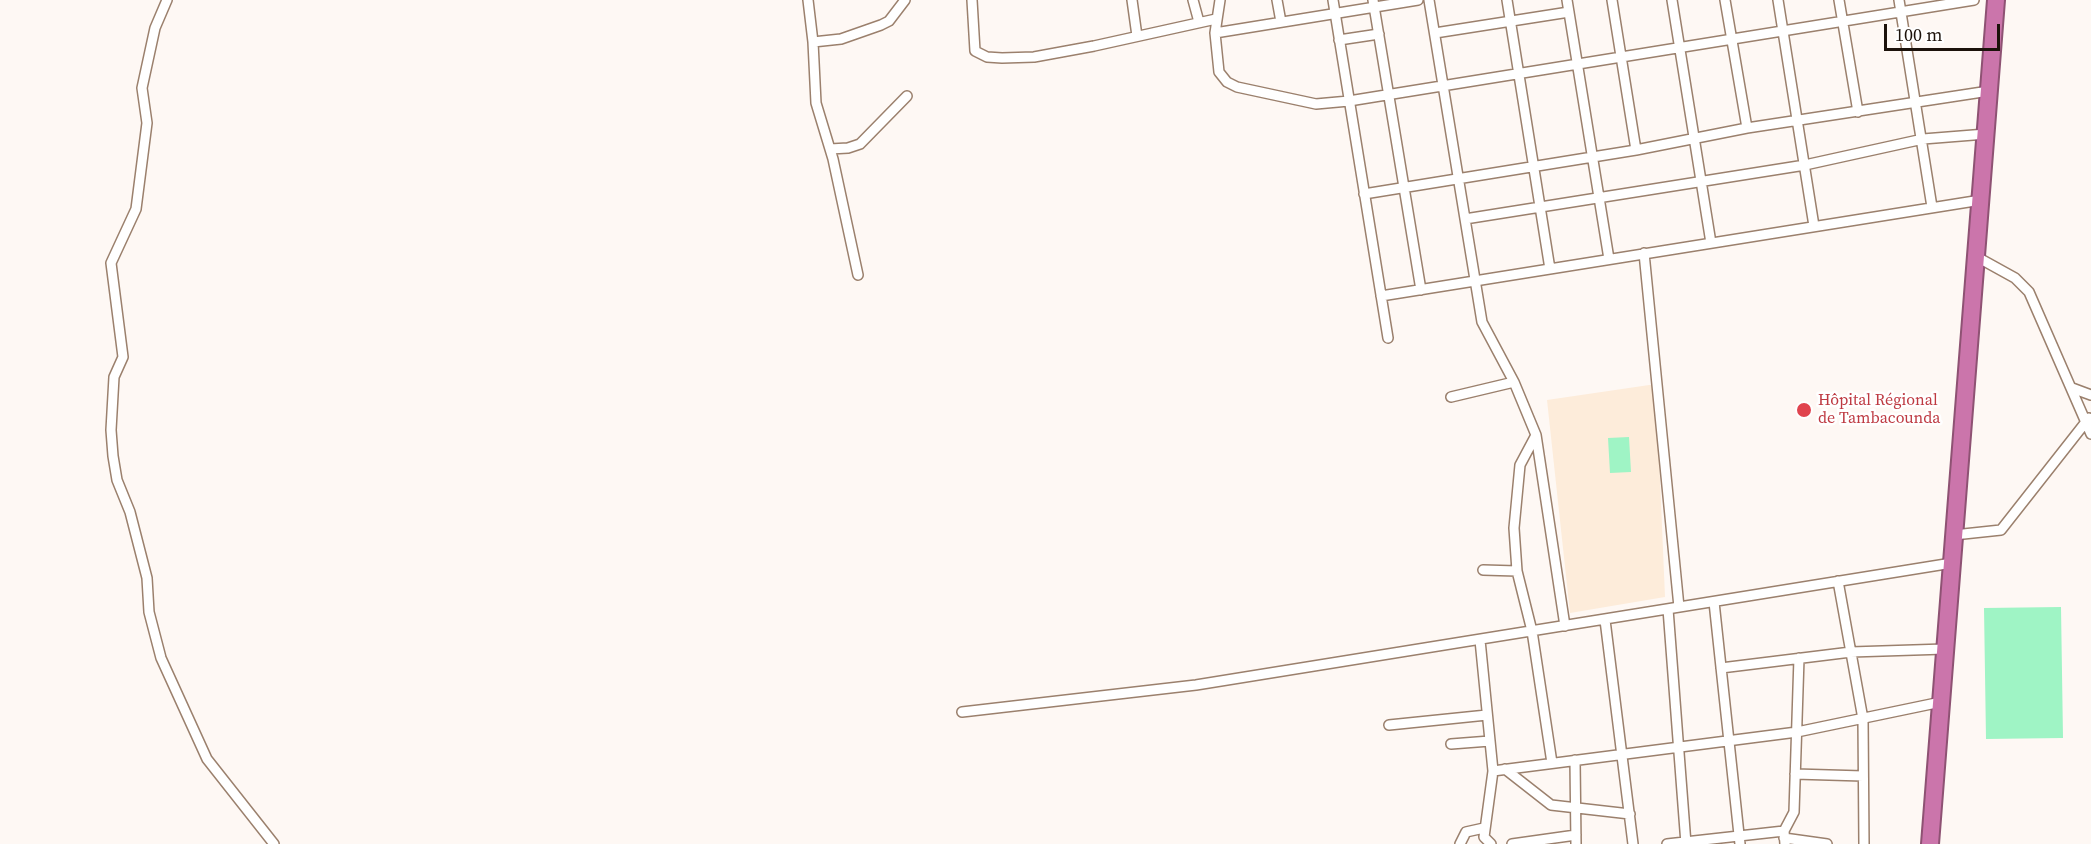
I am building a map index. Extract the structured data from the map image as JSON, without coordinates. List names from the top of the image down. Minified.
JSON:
{"places":["Hôpital Régional de Tambacounda"],"scale_bar":"100 m"}
